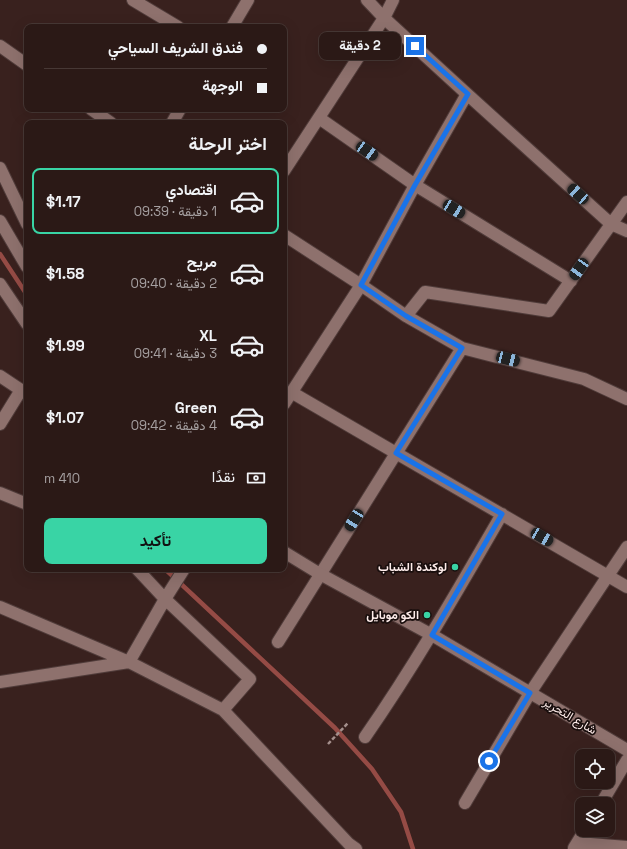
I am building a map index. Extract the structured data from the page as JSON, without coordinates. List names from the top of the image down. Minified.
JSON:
{"streets":{"street":["شارع التحرير"]},"places":["لوكندة الشباب","الكو موبايل"],"page":{"banner":["فندق الشريف السياحي","الوجهة"],"bubble":"2 دقيقة","heading":"اختر الرحلة","list":[{"name":"اقتصادي","note":"1 دقيقة · 09:39","value":"$1.17"},{"name":"مريح","note":"2 دقيقة · 09:40","value":"$1.58"},{"name":"XL","note":"3 دقيقة · 09:41","value":"$1.99"},{"name":"Green","note":"4 دقيقة · 09:42","value":"$1.07"}],"pay":["نقدًا","410 m"],"buttons":"تأكيد"}}
